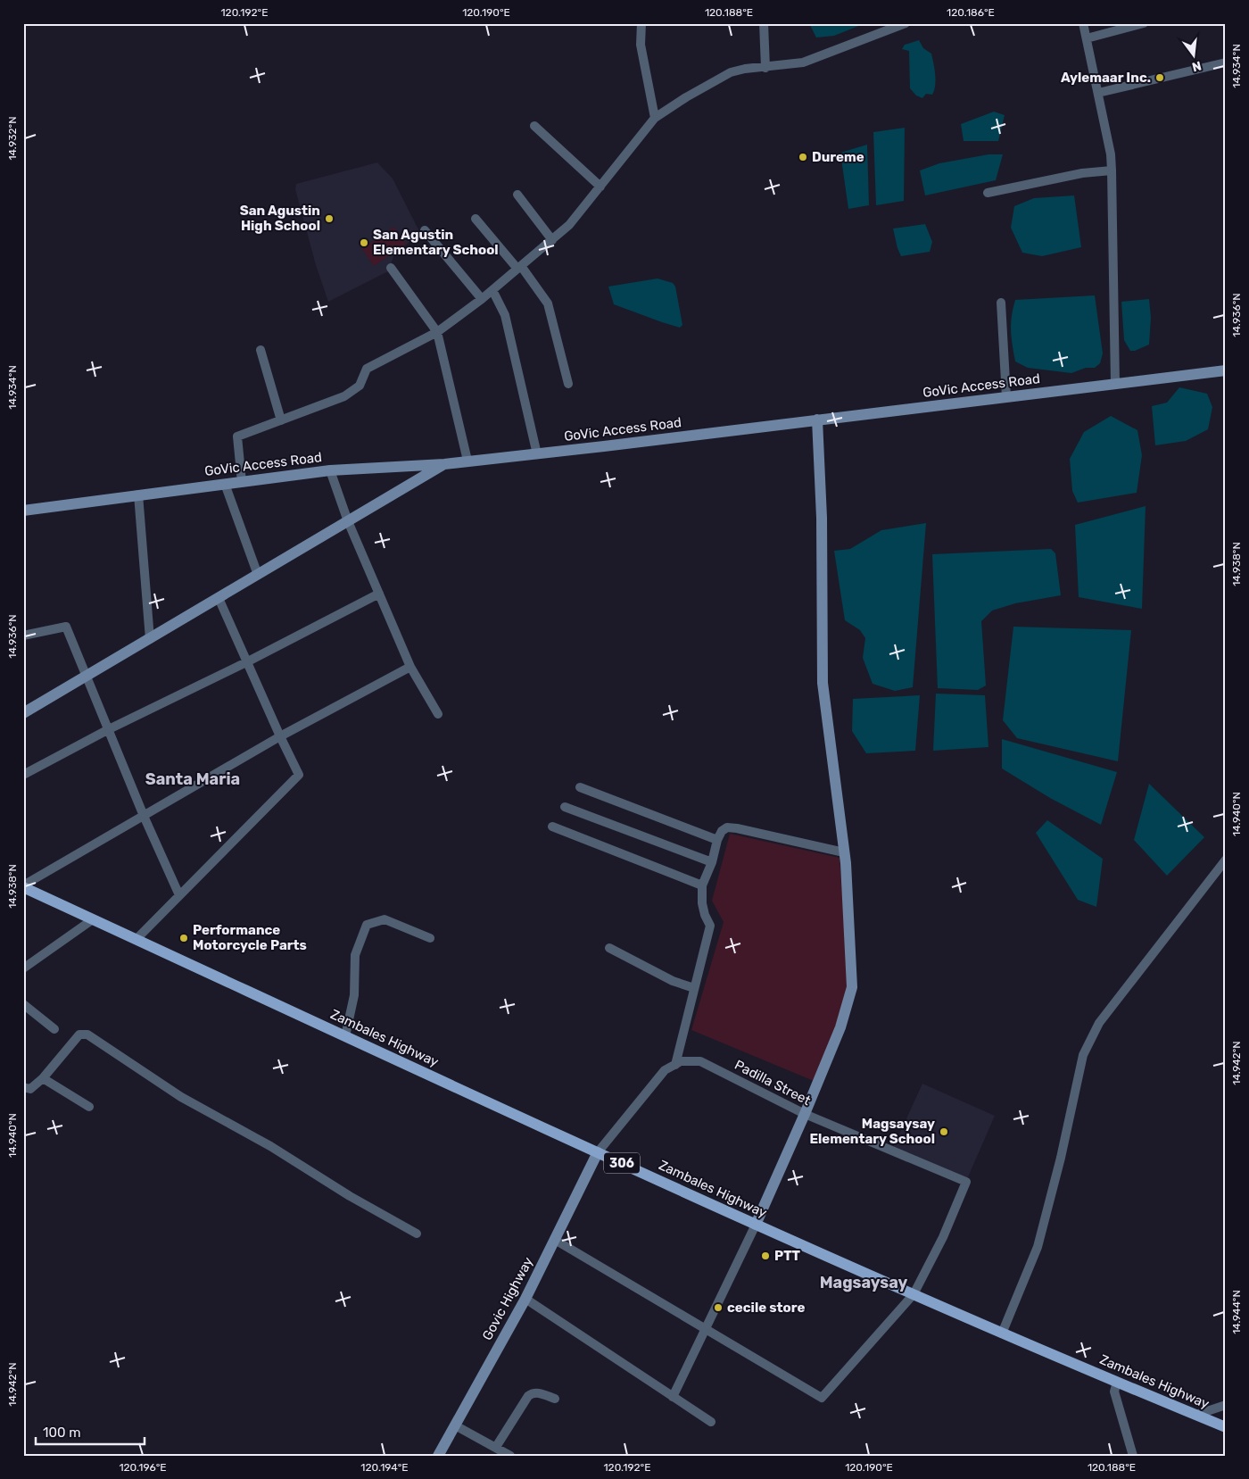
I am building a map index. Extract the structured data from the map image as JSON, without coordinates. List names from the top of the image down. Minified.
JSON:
{"streets":{"main road":["GoVic Access Road","Zambales Highway","306","Govic Highway"],"street":["Padilla Street"]},"crossings":[["Zambales Highway","Padilla Street"],["Zambales Highway","Govic Highway"]],"districts":["Santa Maria","Magsaysay"],"places":["Aylemaar Inc.","Dureme","San Agustin High School","San Agustin Elementary School","Performance Motorcycle Parts","Magsaysay Elementary School","PTT","cecile store"],"scale_bar":"100 m","north":"bottom","coordinates":["120.192°E","120.190°E","120.188°E","120.186°E","14.934°N","14.932°N","14.936°N","14.938°N","14.940°N","14.942°N","14.944°N","120.196°E","120.194°E"]}
